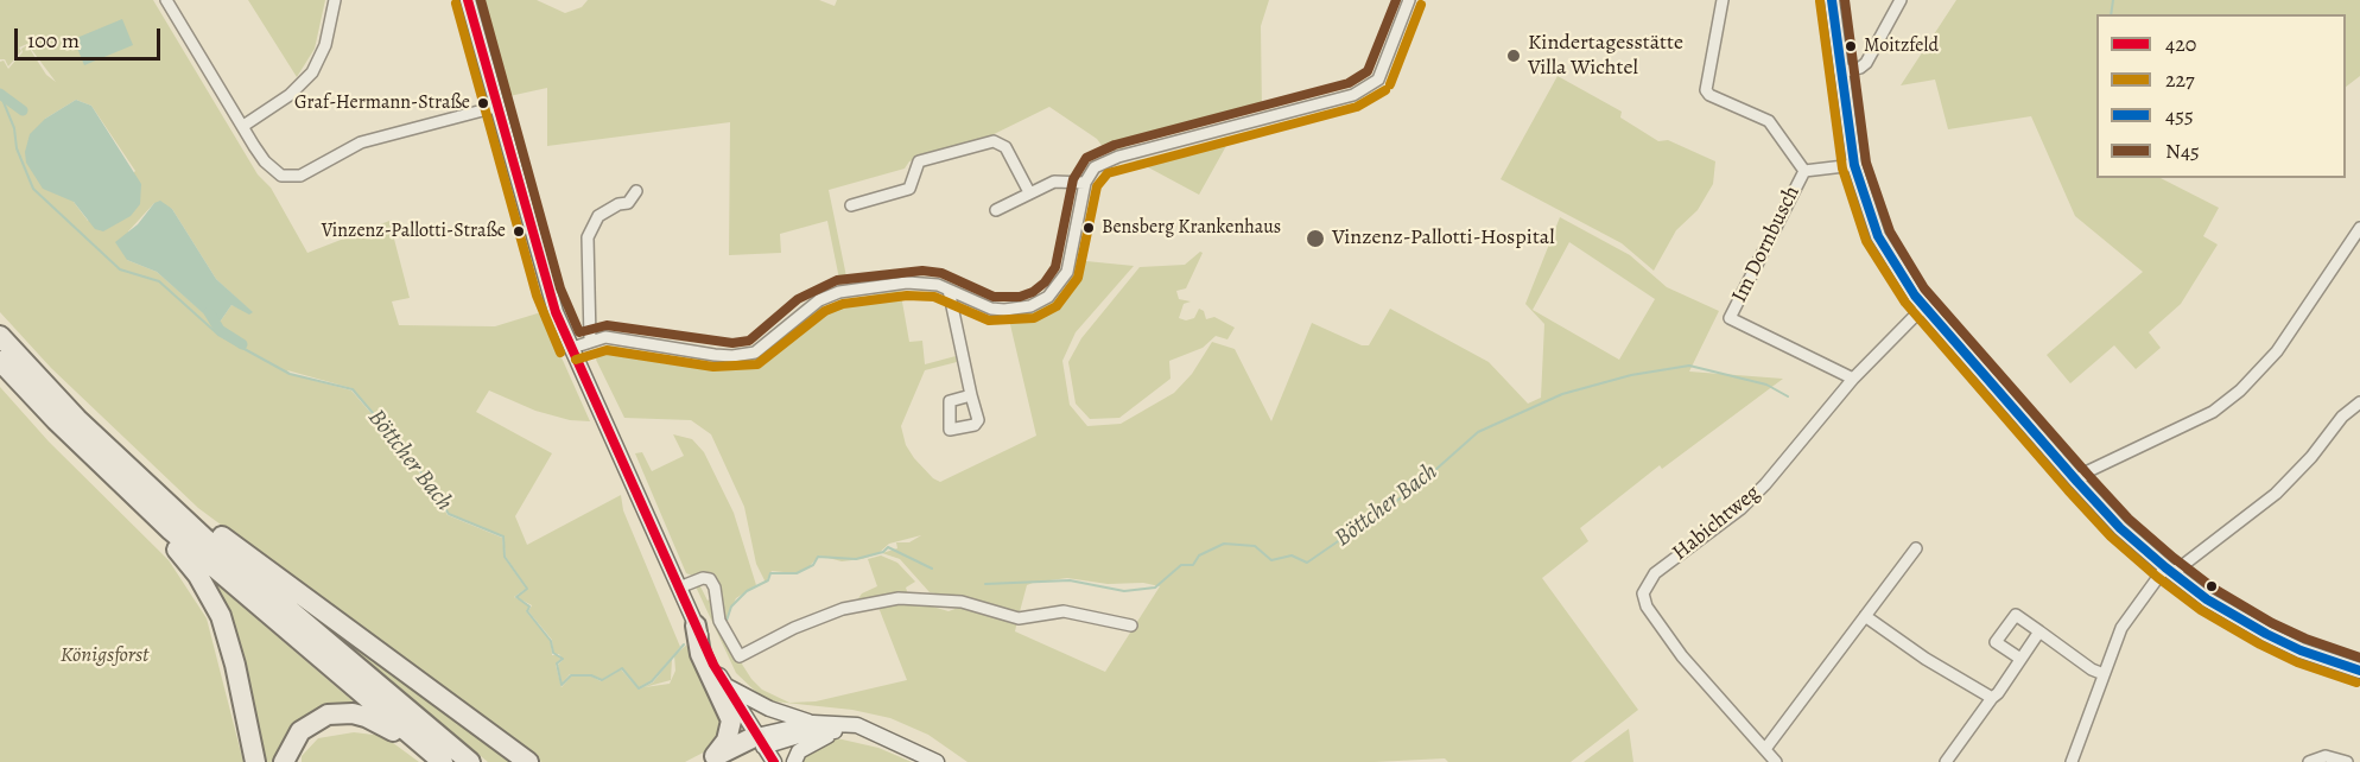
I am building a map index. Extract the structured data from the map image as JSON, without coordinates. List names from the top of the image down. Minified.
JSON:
{"streets":{"street":["Im Dornbusch","Habichtweg"]},"crossings":[["Im Dornbusch","Habichtweg"]],"water":["Böttcher Bach"],"parks":["Königsforst"],"places":["Moitzfeld","Kindertagesstätte Villa Wichtel","Graf-Hermann-Straße","Bensberg Krankenhaus","Vinzenz-Pallotti-Straße","Vinzenz-Pallotti-Hospital"],"lines":["transit line 420","transit line 455","transit line N45","transit line 227"],"legend":["420","227","455","N45"],"scale_bar":"100 m"}
